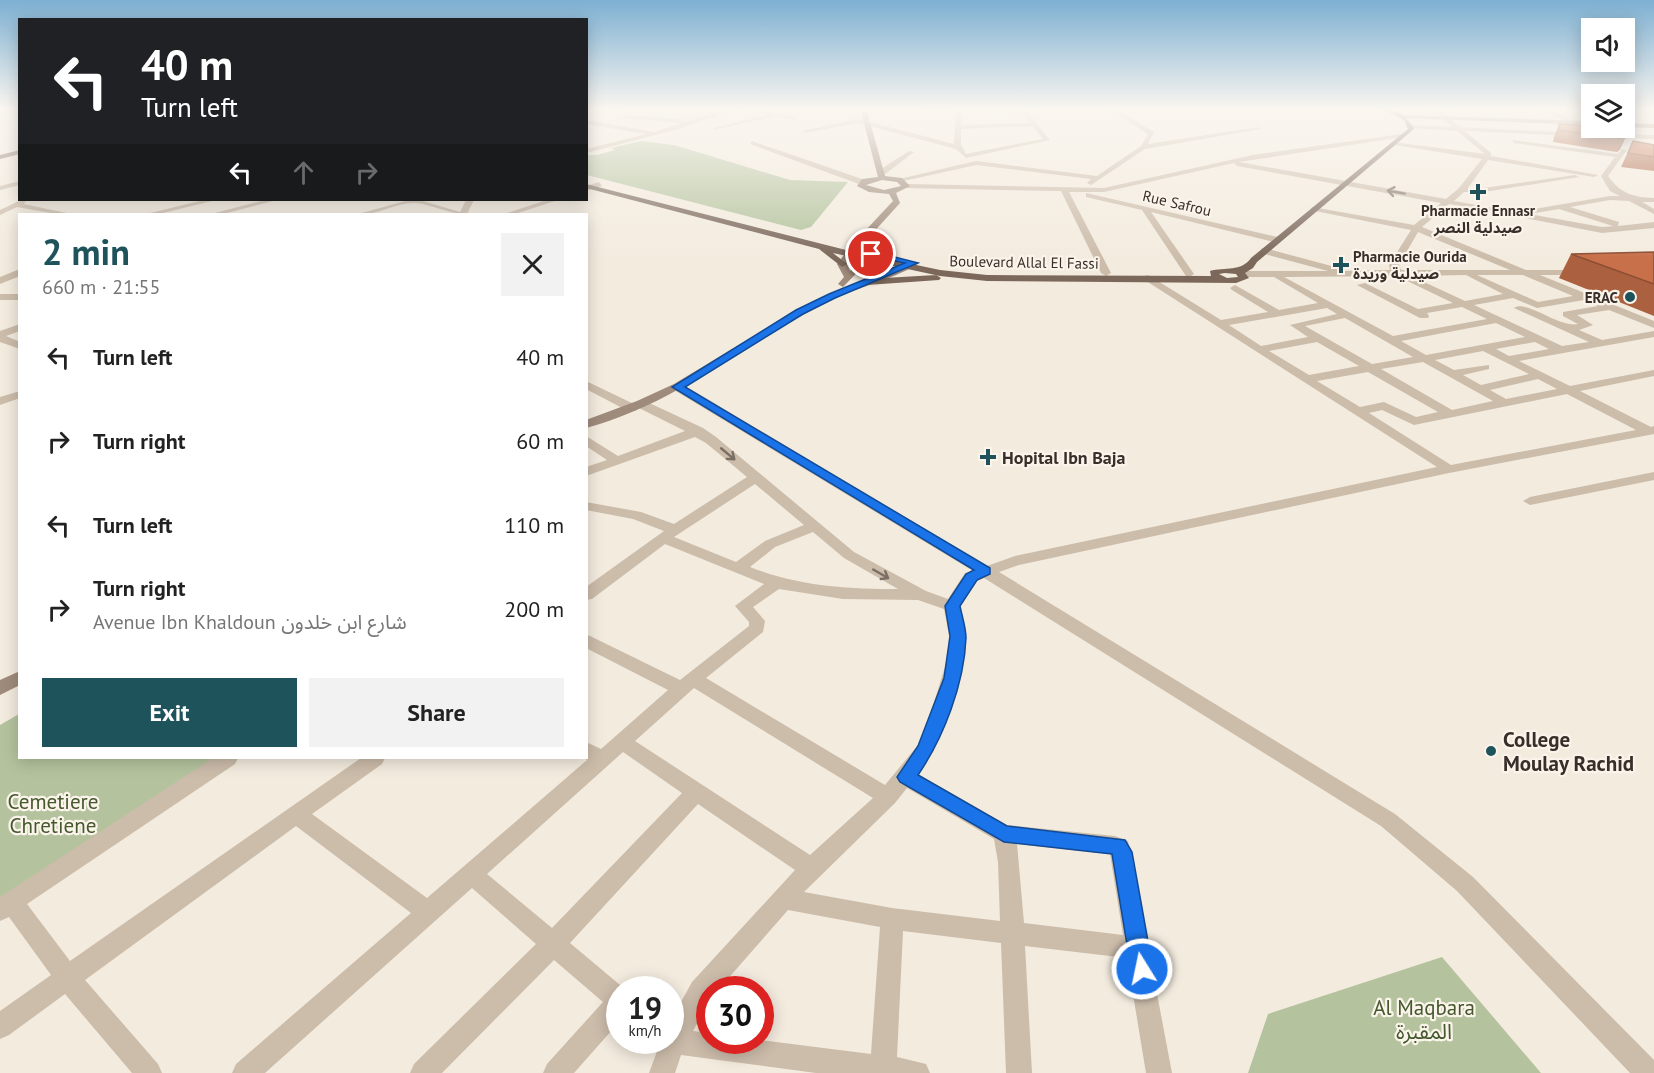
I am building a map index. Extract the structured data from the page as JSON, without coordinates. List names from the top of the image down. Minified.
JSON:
{"streets":{"main road":["Boulevard Allal El Fassi"],"street":["Rue Safrou"]},"parks":["Cemetiere Chretiene","Al Maqbara المقبرة"],"places":{"health":["Pharmacie Ennasr صيدلية النصر","Pharmacie Ourida صيدلية وريدة","Hopital Ibn Baja"],"other":["ERAC","College Moulay Rachid"]},"page":{"turn":["40 m","Turn left"],"heading":["2 min","660 m · 21:55"],"list":[{"name":"Turn left","value":"40 m"},{"name":"Turn right","value":"60 m"},{"name":"Turn left","value":"110 m"},{"name":"Turn right","note":"Avenue Ibn Khaldoun شارع ابن خلدون","value":"200 m"}],"buttons":["Exit","Share"],"speed":"19 km/h","limit":"30"}}
